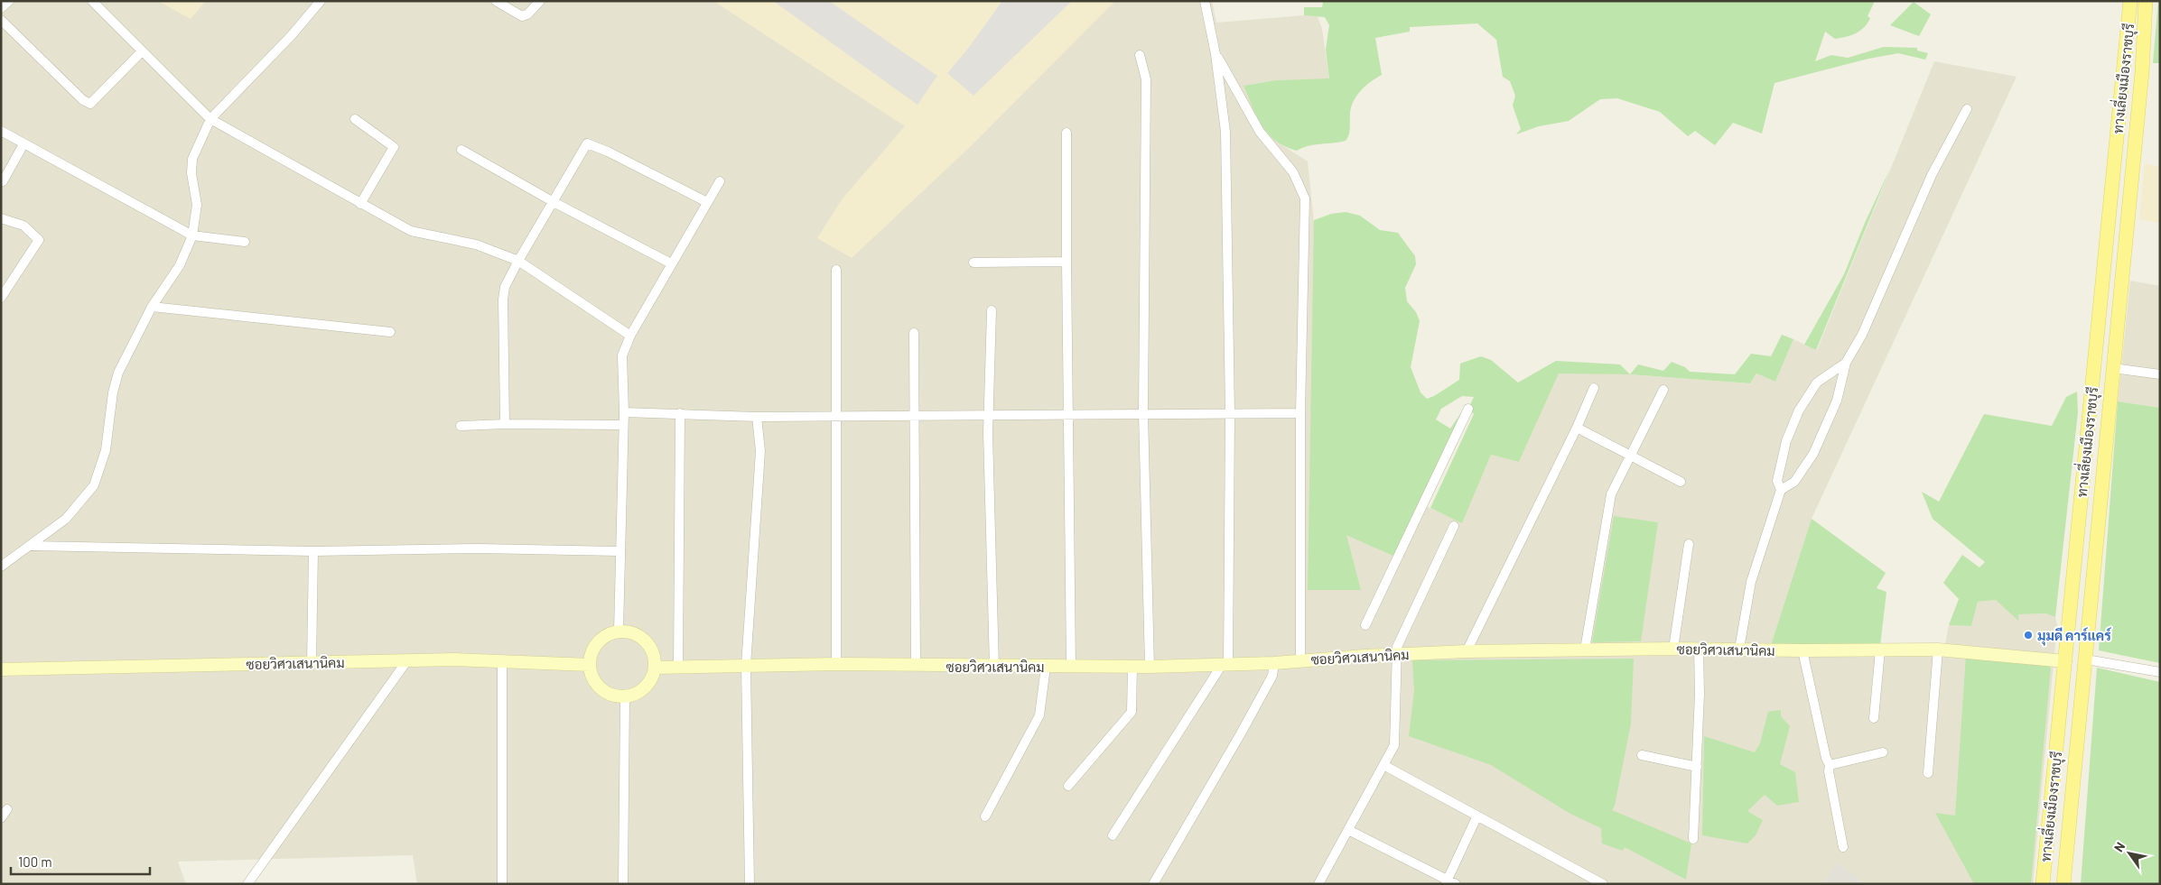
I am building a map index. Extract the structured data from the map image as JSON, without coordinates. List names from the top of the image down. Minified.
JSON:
{"streets":{"main road":["ทางเลี่ยงเมืองราชบุรี"],"street":["ซอยวิศวเสนานิคม"]},"crossings":[["ทางเลี่ยงเมืองราชบุรี","ซอยวิศวเสนานิคม"]],"places":["มุมดี คาร์แคร์"],"scale_bar":"100 m","north":"top left"}
